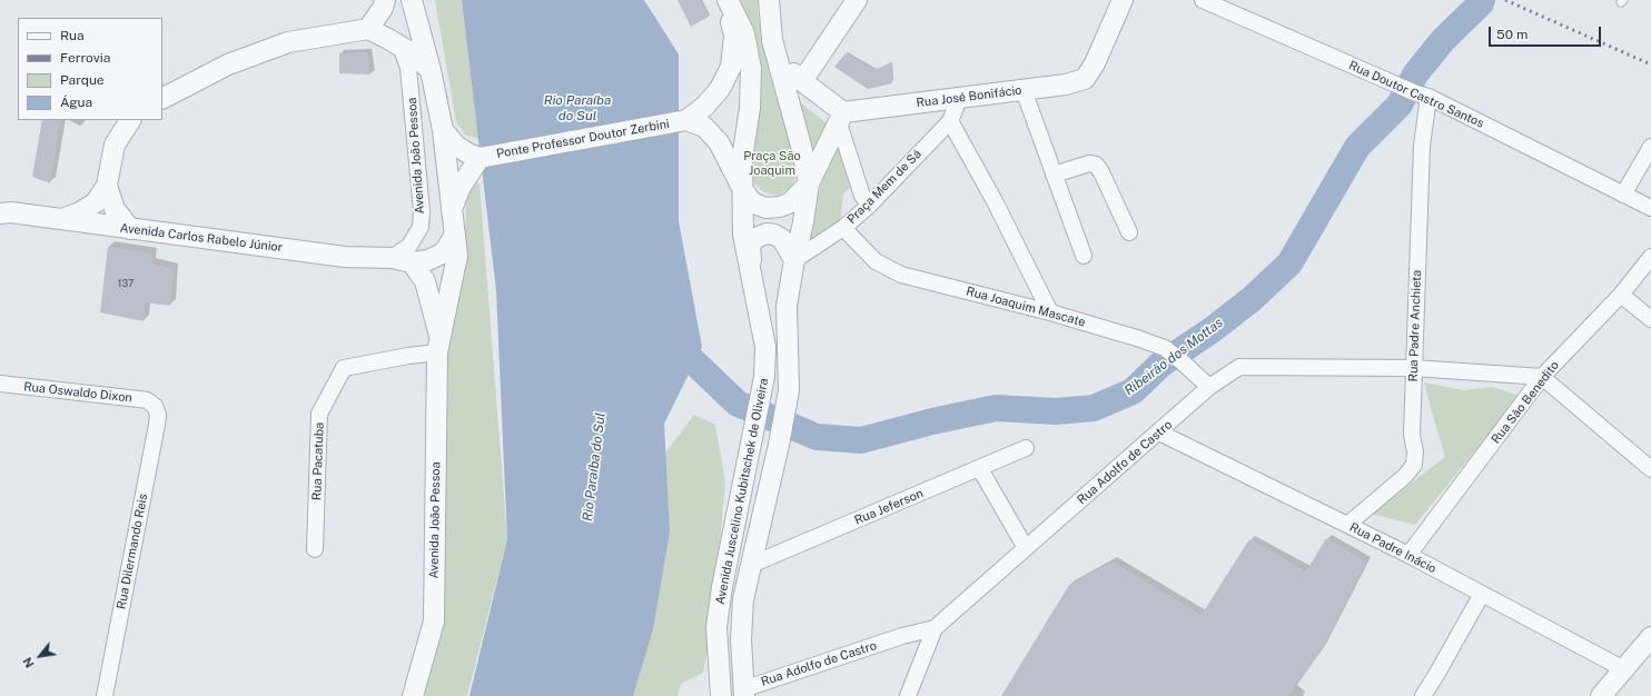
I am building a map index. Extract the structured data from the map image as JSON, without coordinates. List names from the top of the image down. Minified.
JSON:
{"streets":{"street":["Rua Doutor Castro Santos","Rua José Bonifácio","Ponte Professor Doutor Zerbini","Avenida João Pessoa","Praça Mem de Sá","Avenida Carlos Rabelo Júnior","Rua Joaquim Mascate","Rua Padre Anchieta","Rua Oswaldo Dixon","Rua São Benedito","Rua Pacatuba","Rua Adolfo de Castro","Avenida Juscelino Kubitschek de Oliveira","Rua Jeferson","Rua Padre Inácio","Rua Dilermando Reis"]},"crossings":[["Rua Doutor Castro Santos","Rua Padre Anchieta"],["Rua José Bonifácio","Praça Mem de Sá"],["Avenida João Pessoa","Avenida Carlos Rabelo Júnior"],["Avenida João Pessoa","Rua Pacatuba"],["Praça Mem de Sá","Rua Joaquim Mascate"],["Praça Mem de Sá","Avenida Juscelino Kubitschek de Oliveira"],["Rua Joaquim Mascate","Rua Adolfo de Castro"],["Rua Padre Anchieta","Rua Adolfo de Castro"],["Rua Padre Anchieta","Rua Padre Inácio"],["Rua Oswaldo Dixon","Rua Dilermando Reis"],["Rua São Benedito","Rua Adolfo de Castro"],["Rua São Benedito","Rua Padre Inácio"],["Rua Adolfo de Castro","Avenida Juscelino Kubitschek de Oliveira"],["Rua Adolfo de Castro","Rua Padre Inácio"],["Avenida Juscelino Kubitschek de Oliveira","Rua Jeferson"]],"water":["Rio Paraíba do Sul","Ribeirão dos Mottas"],"parks":["Praça São Joaquim"],"house_numbers":["137"],"legend":["Rua","Ferrovia","Parque","Água"],"scale_bar":"50 m","north":"bottom left"}
